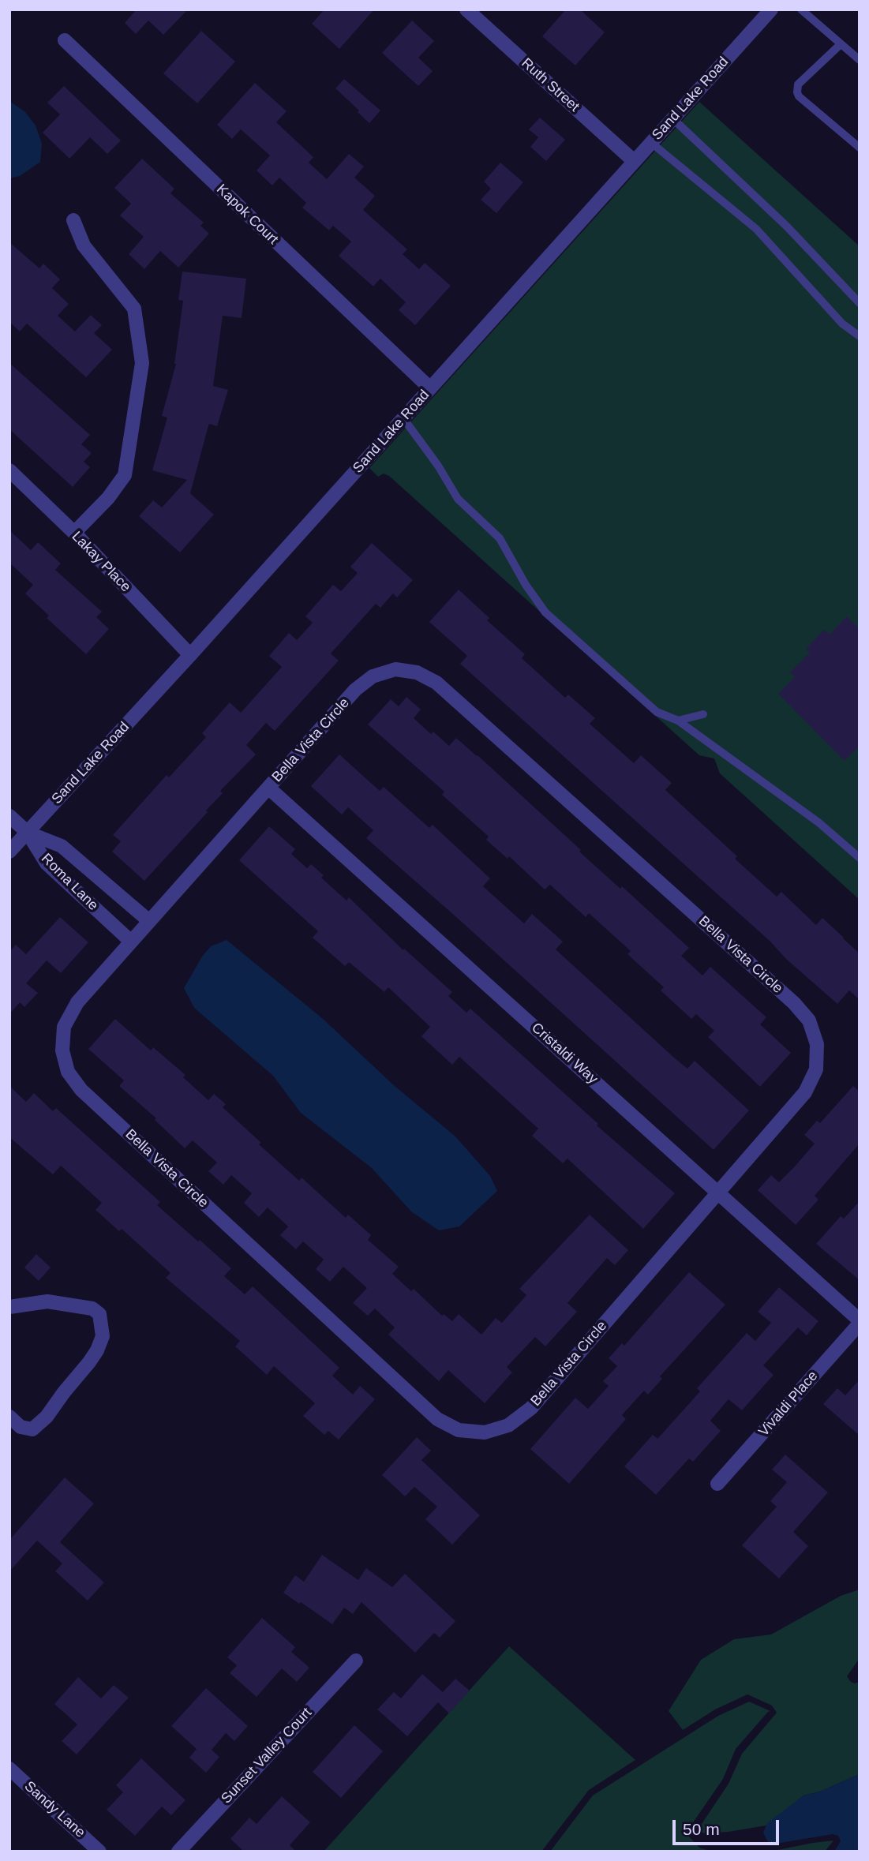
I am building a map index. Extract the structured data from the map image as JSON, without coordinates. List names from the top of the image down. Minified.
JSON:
{"streets":{"street":["Ruth Street","Sand Lake Road","Kapok Court","Lakay Place","Bella Vista Circle","Roma Lane","Cristaldi Way","Vivaldi Place","Sunset Valley Court","Sandy Lane"]},"crossings":[["Ruth Street","Sand Lake Road"],["Sand Lake Road","Kapok Court"],["Sand Lake Road","Lakay Place"],["Sand Lake Road","Roma Lane"],["Bella Vista Circle","Roma Lane"],["Bella Vista Circle","Cristaldi Way"],["Cristaldi Way","Vivaldi Place"]],"scale_bar":"50 m"}
